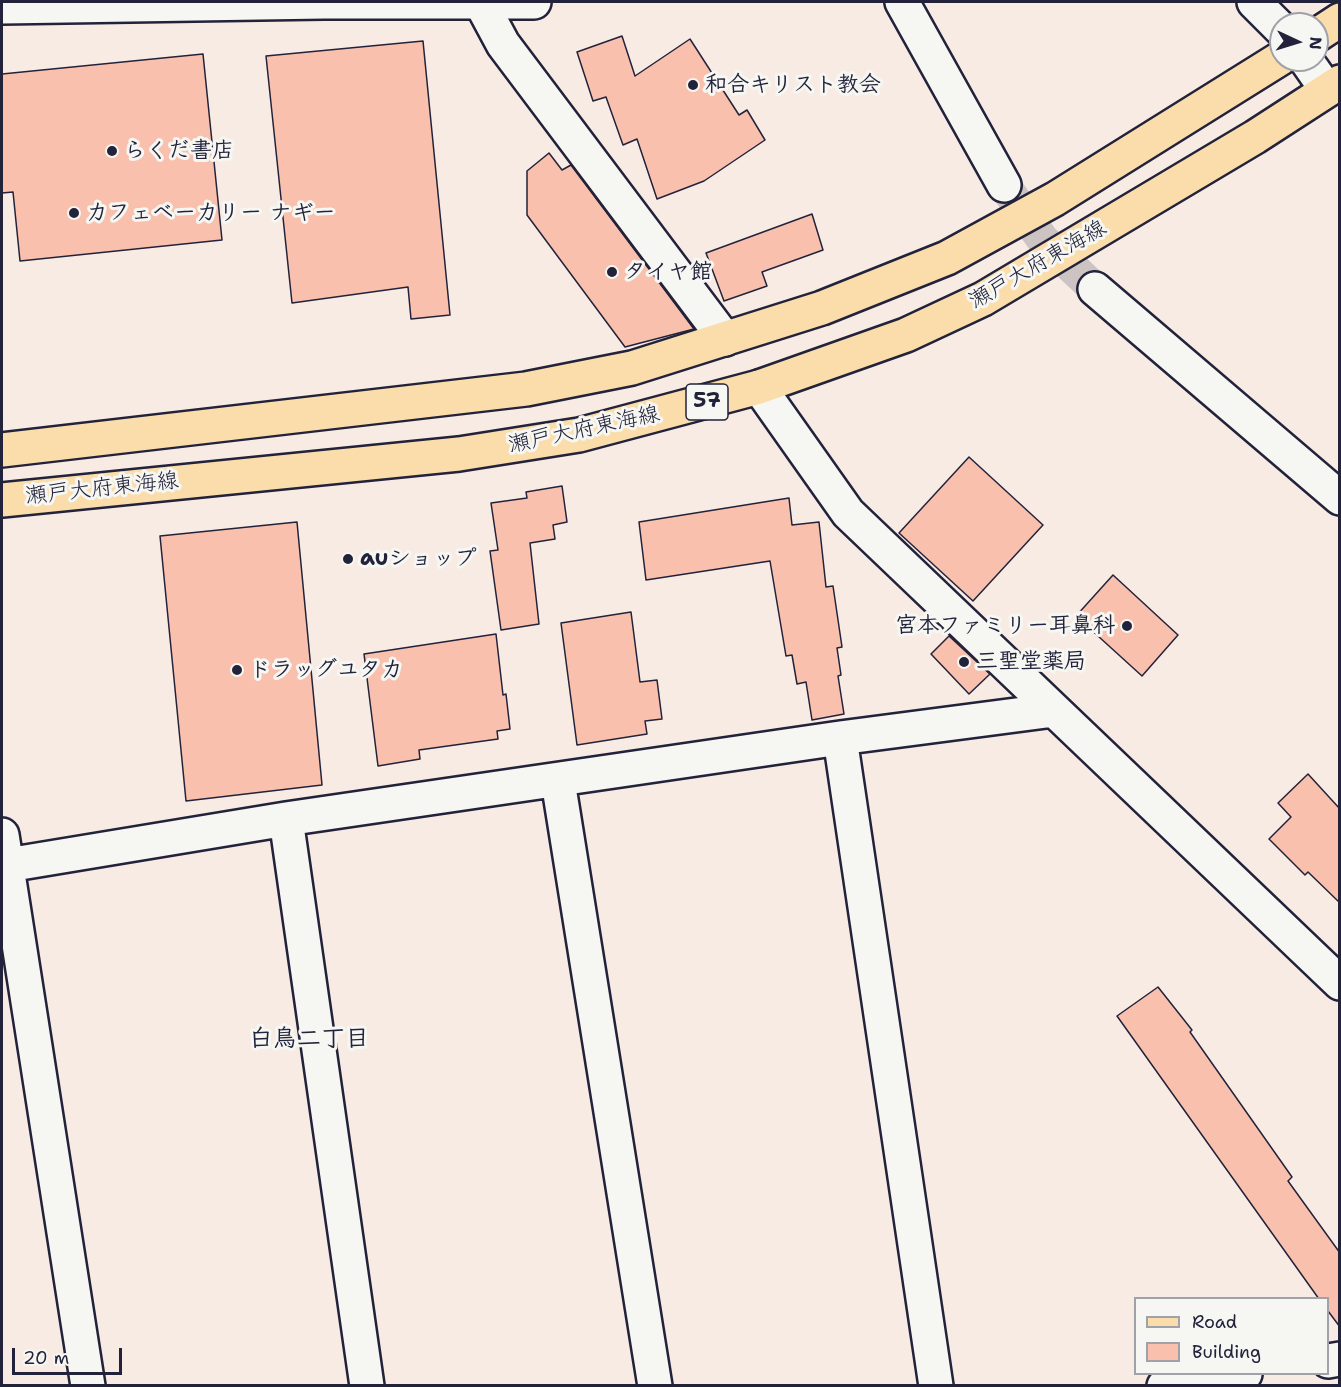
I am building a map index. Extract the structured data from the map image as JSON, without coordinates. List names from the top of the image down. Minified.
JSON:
{"streets":{"main road":["瀬戸大府東海線","57"]},"districts":["白鳥二丁目"],"places":["和合キリスト教会","らくだ書店","カフェベーカリー ナギー","タイヤ館","auショップ","宮本ファミリー耳鼻科","三聖堂薬局","ドラッグユタカ"],"legend":["Road","Building"],"scale_bar":"20 m","north":"right"}
